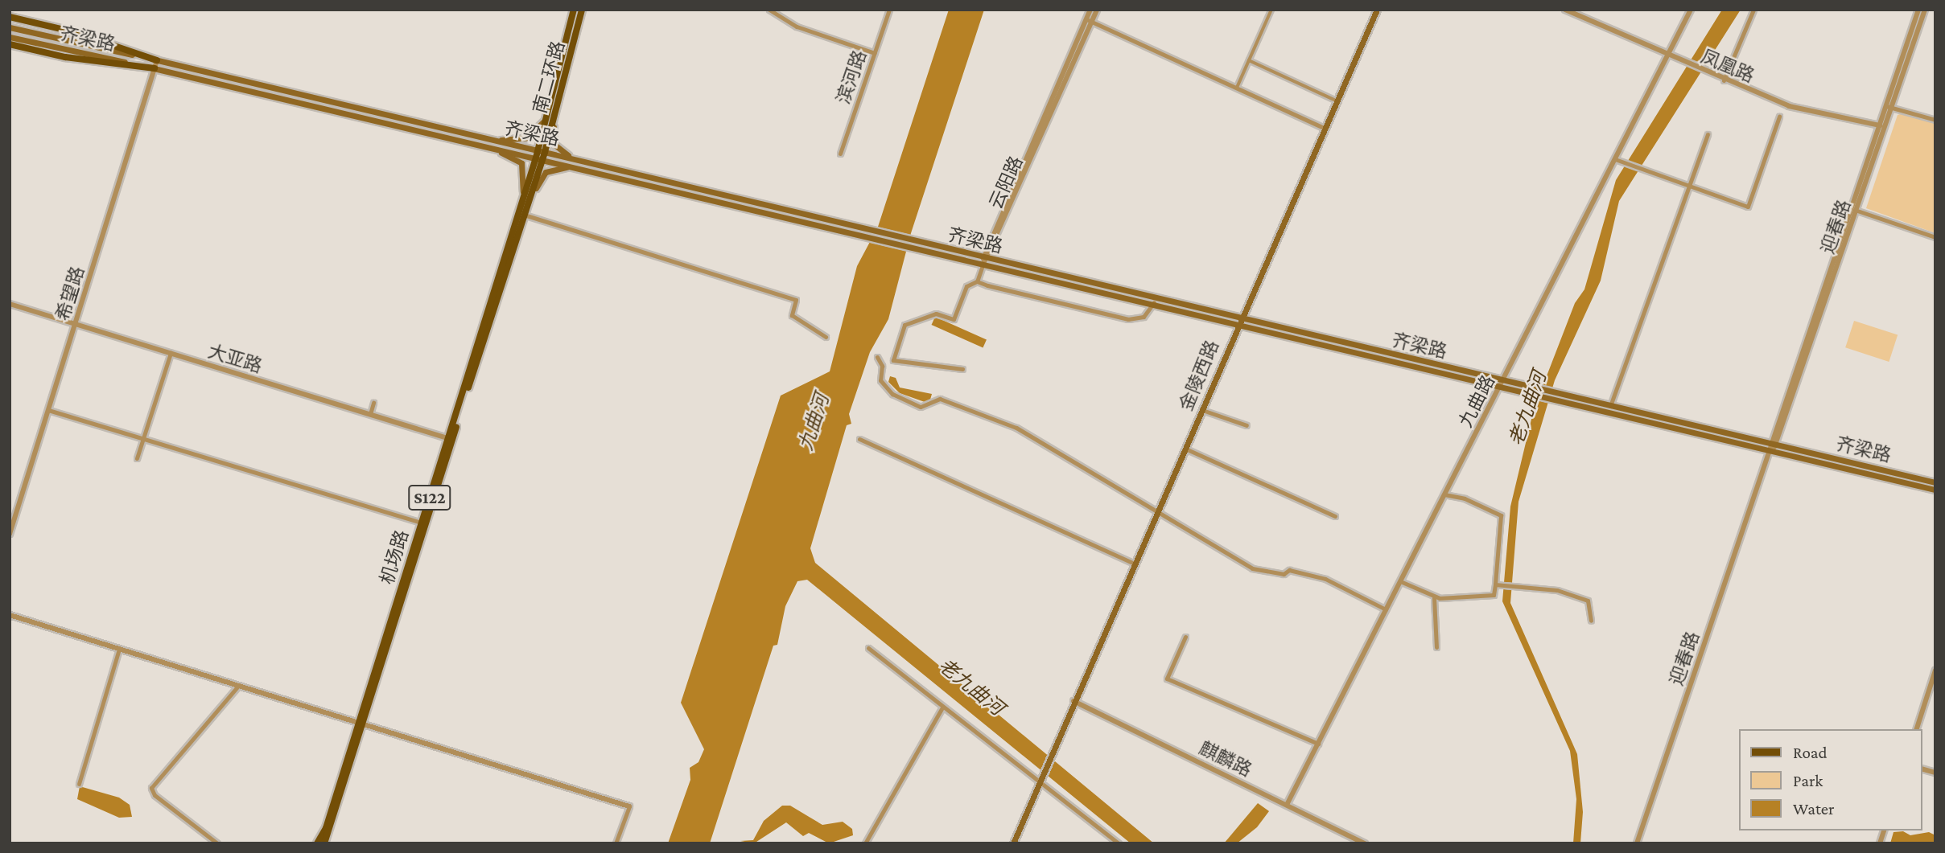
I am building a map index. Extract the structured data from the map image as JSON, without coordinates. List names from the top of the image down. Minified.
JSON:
{"streets":{"main road":["齐梁路","南二环路","金陵西路","S122","机场路"],"street":["凤凰路","滨河路","云阳路","迎春路","希望路","大亚路","九曲路","麒麟路"]},"crossings":[["齐梁路","南二环路"],["齐梁路","云阳路"],["齐梁路","迎春路"],["齐梁路","希望路"],["齐梁路","金陵西路"],["齐梁路","九曲路"],["齐梁路","机场路"],["凤凰路","迎春路"],["凤凰路","九曲路"],["南二环路","机场路"],["希望路","大亚路"],["大亚路","机场路"],["金陵西路","麒麟路"],["九曲路","麒麟路"]],"water":["老九曲河","九曲河"],"legend":["Road","Park","Water"]}
